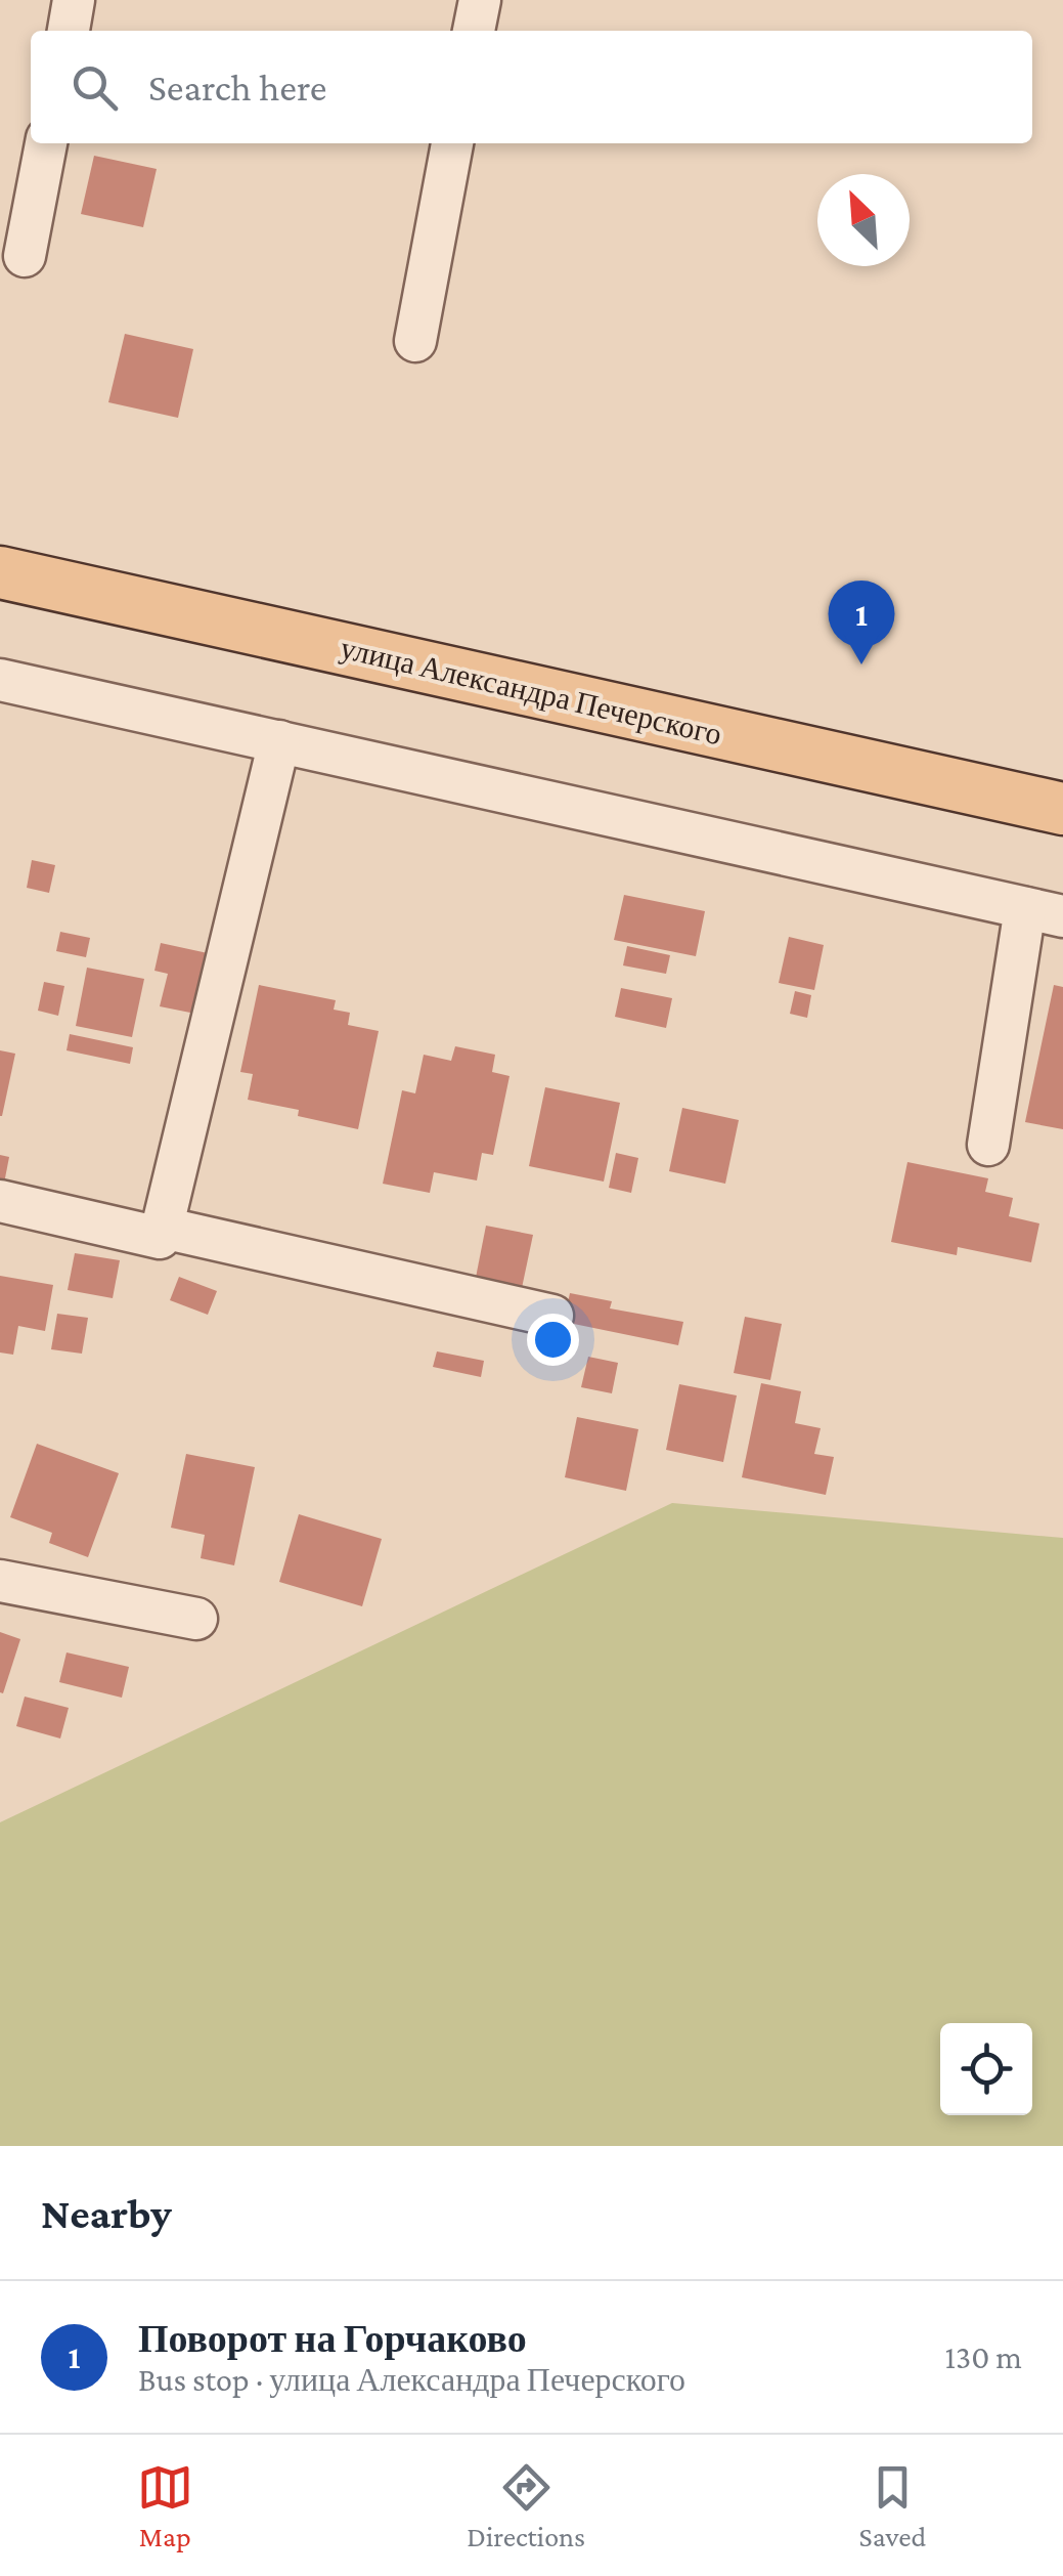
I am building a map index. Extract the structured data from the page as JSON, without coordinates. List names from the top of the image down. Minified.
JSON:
{"streets":{"main road":["улица Александра Печерского"]},"north":"top left","page":{"search":"Search here","pins":"1","heading":"Nearby","list":[{"mark":"1","name":"Поворот на Горчаково","note":"Bus stop · улица Александра Печерского","value":"130 m"}],"nav":["Map","Directions","Saved"]}}
